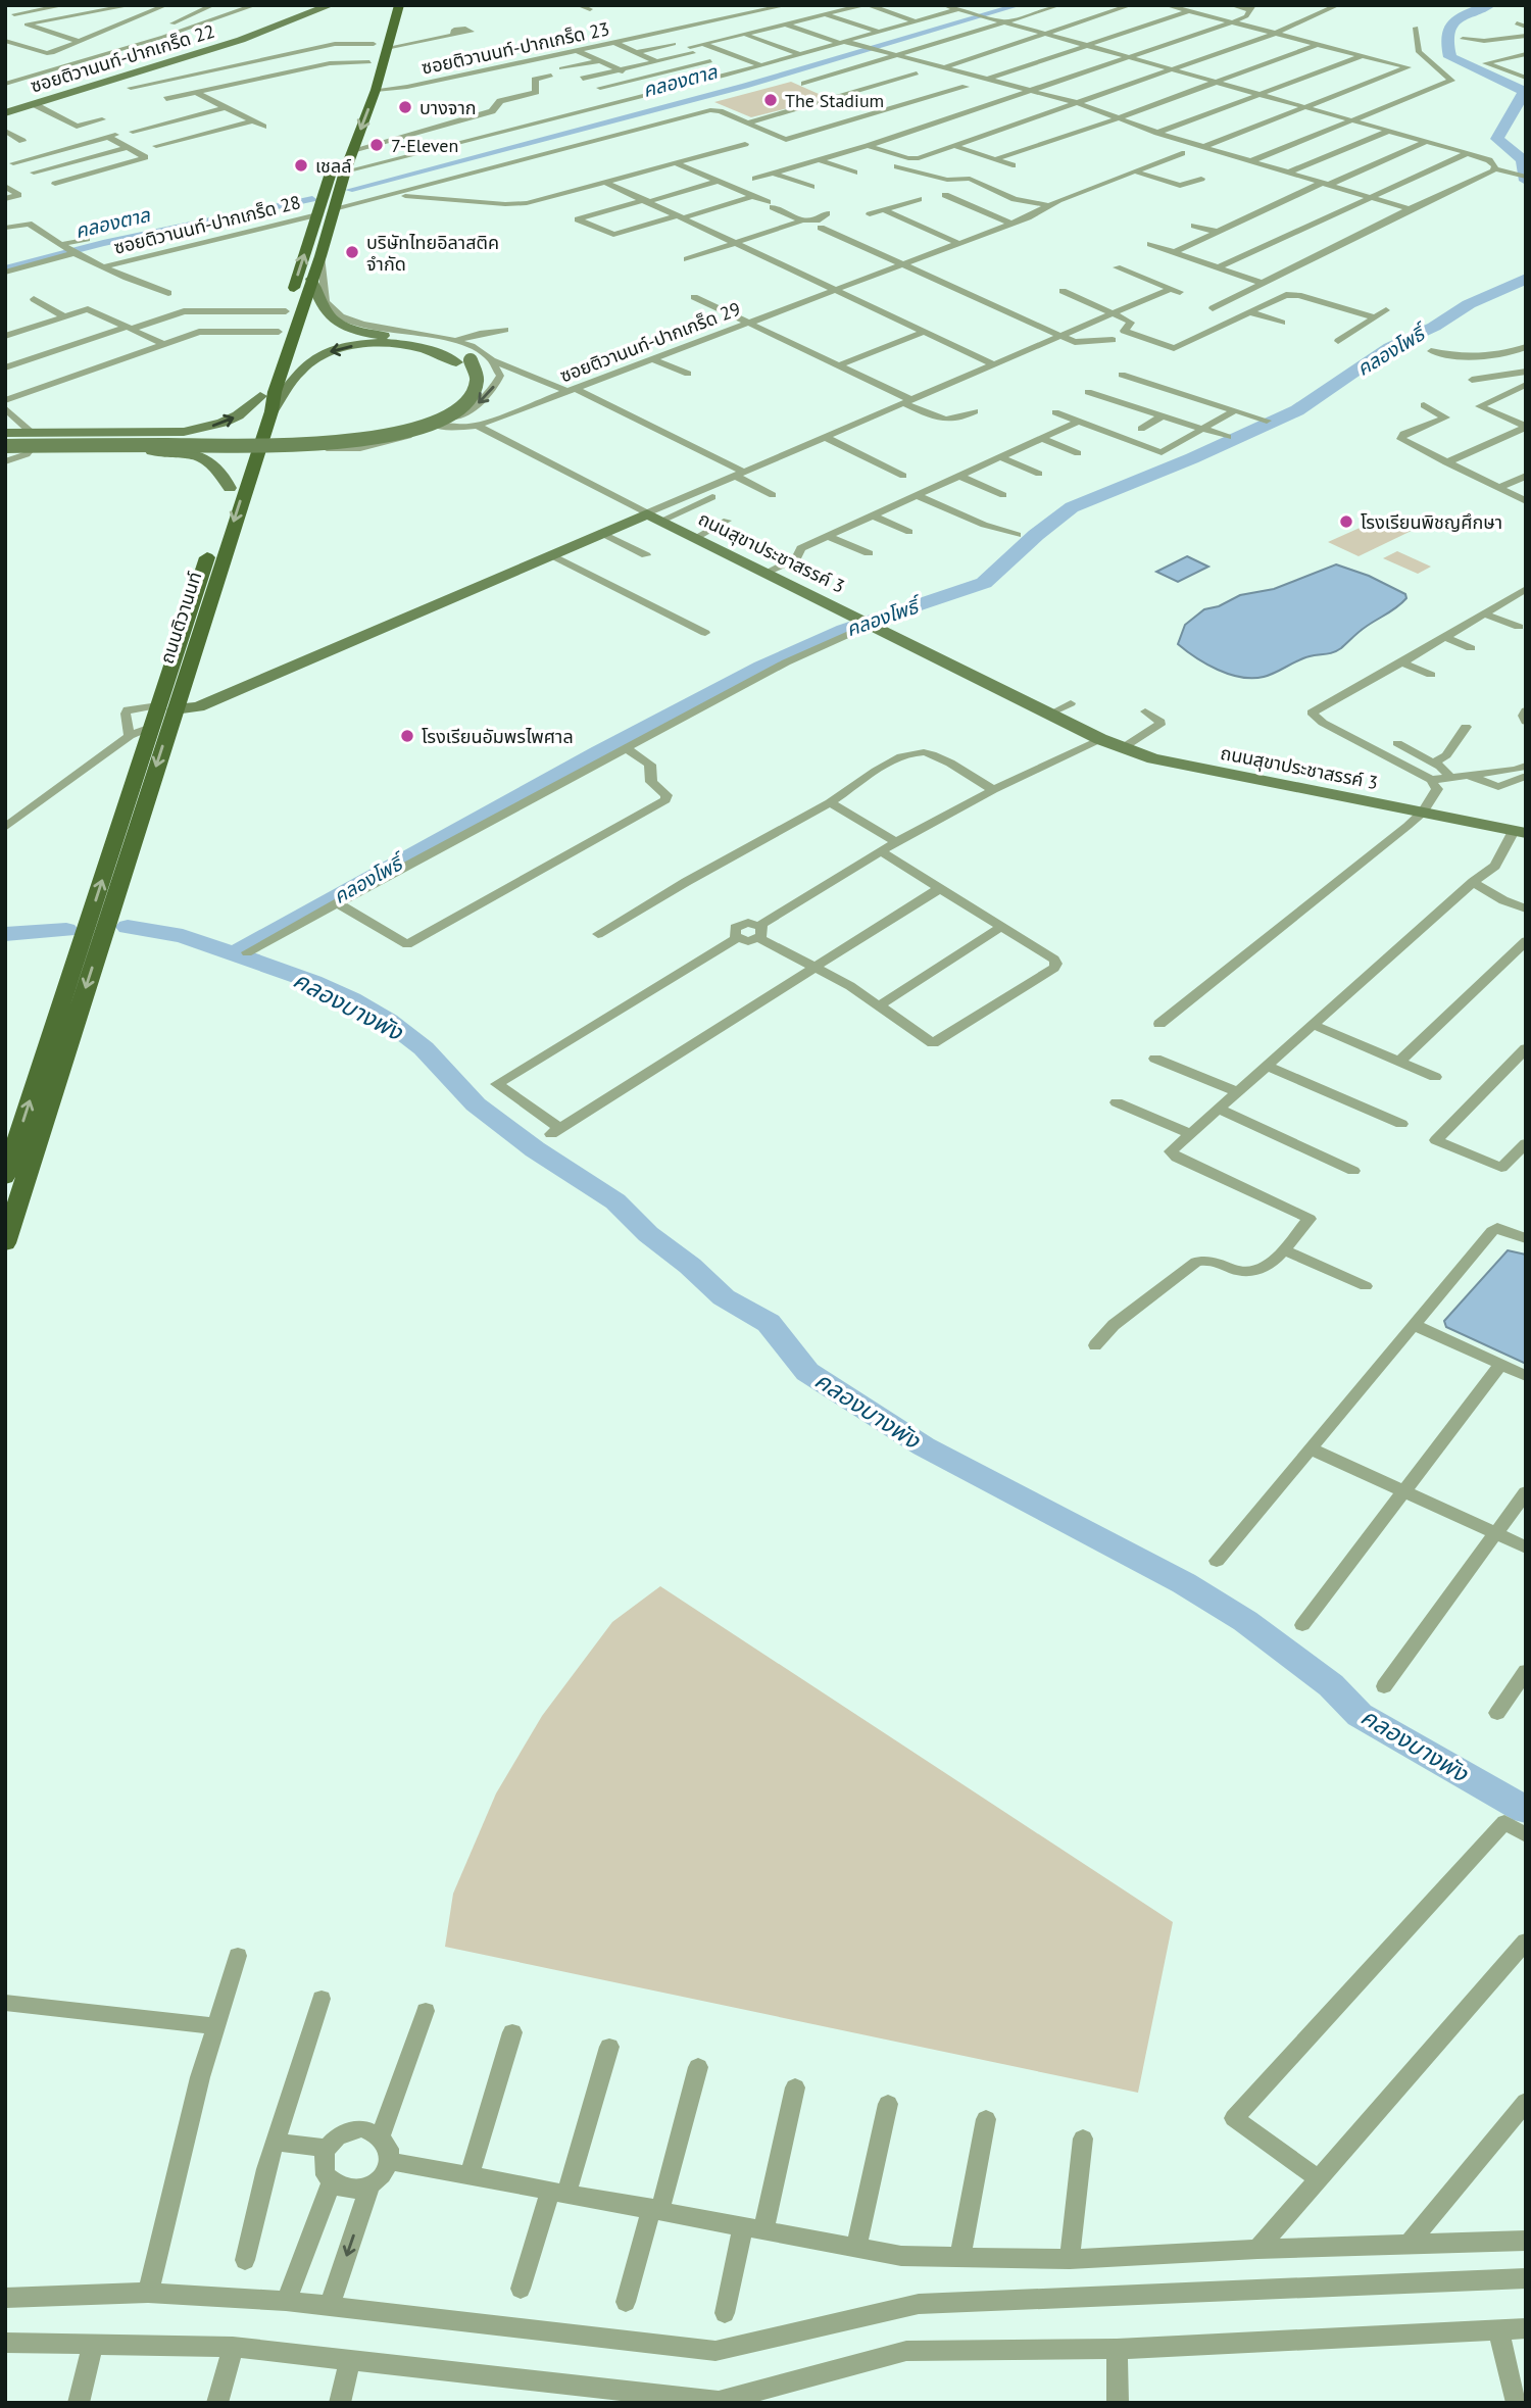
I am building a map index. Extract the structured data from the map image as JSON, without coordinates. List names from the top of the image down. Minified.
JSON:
{"streets":{"main road":["ซอยติวานนท์-ปากเกร็ด 22","ถนนสุขาประชาสรรค์ 3","ถนนติวานนท์"],"street":["ซอยติวานนท์-ปากเกร็ด 23","ซอยติวานนท์-ปากเกร็ด 28","ซอยติวานนท์-ปากเกร็ด 29"]},"crossings":[["ซอยติวานนท์-ปากเกร็ด 23","ถนนติวานนท์"],["ซอยติวานนท์-ปากเกร็ด 28","ถนนติวานนท์"]],"water":["คลองตาล","คลองโพธิ์","คลองบางพัง"],"places":["The Stadium","บางจาก","7-Eleven","เชลล์","บริษัทไทยอิลาสติค จำกัด","โรงเรียนพิชญศึกษา","โรงเรียนอัมพรไพศาล"]}
